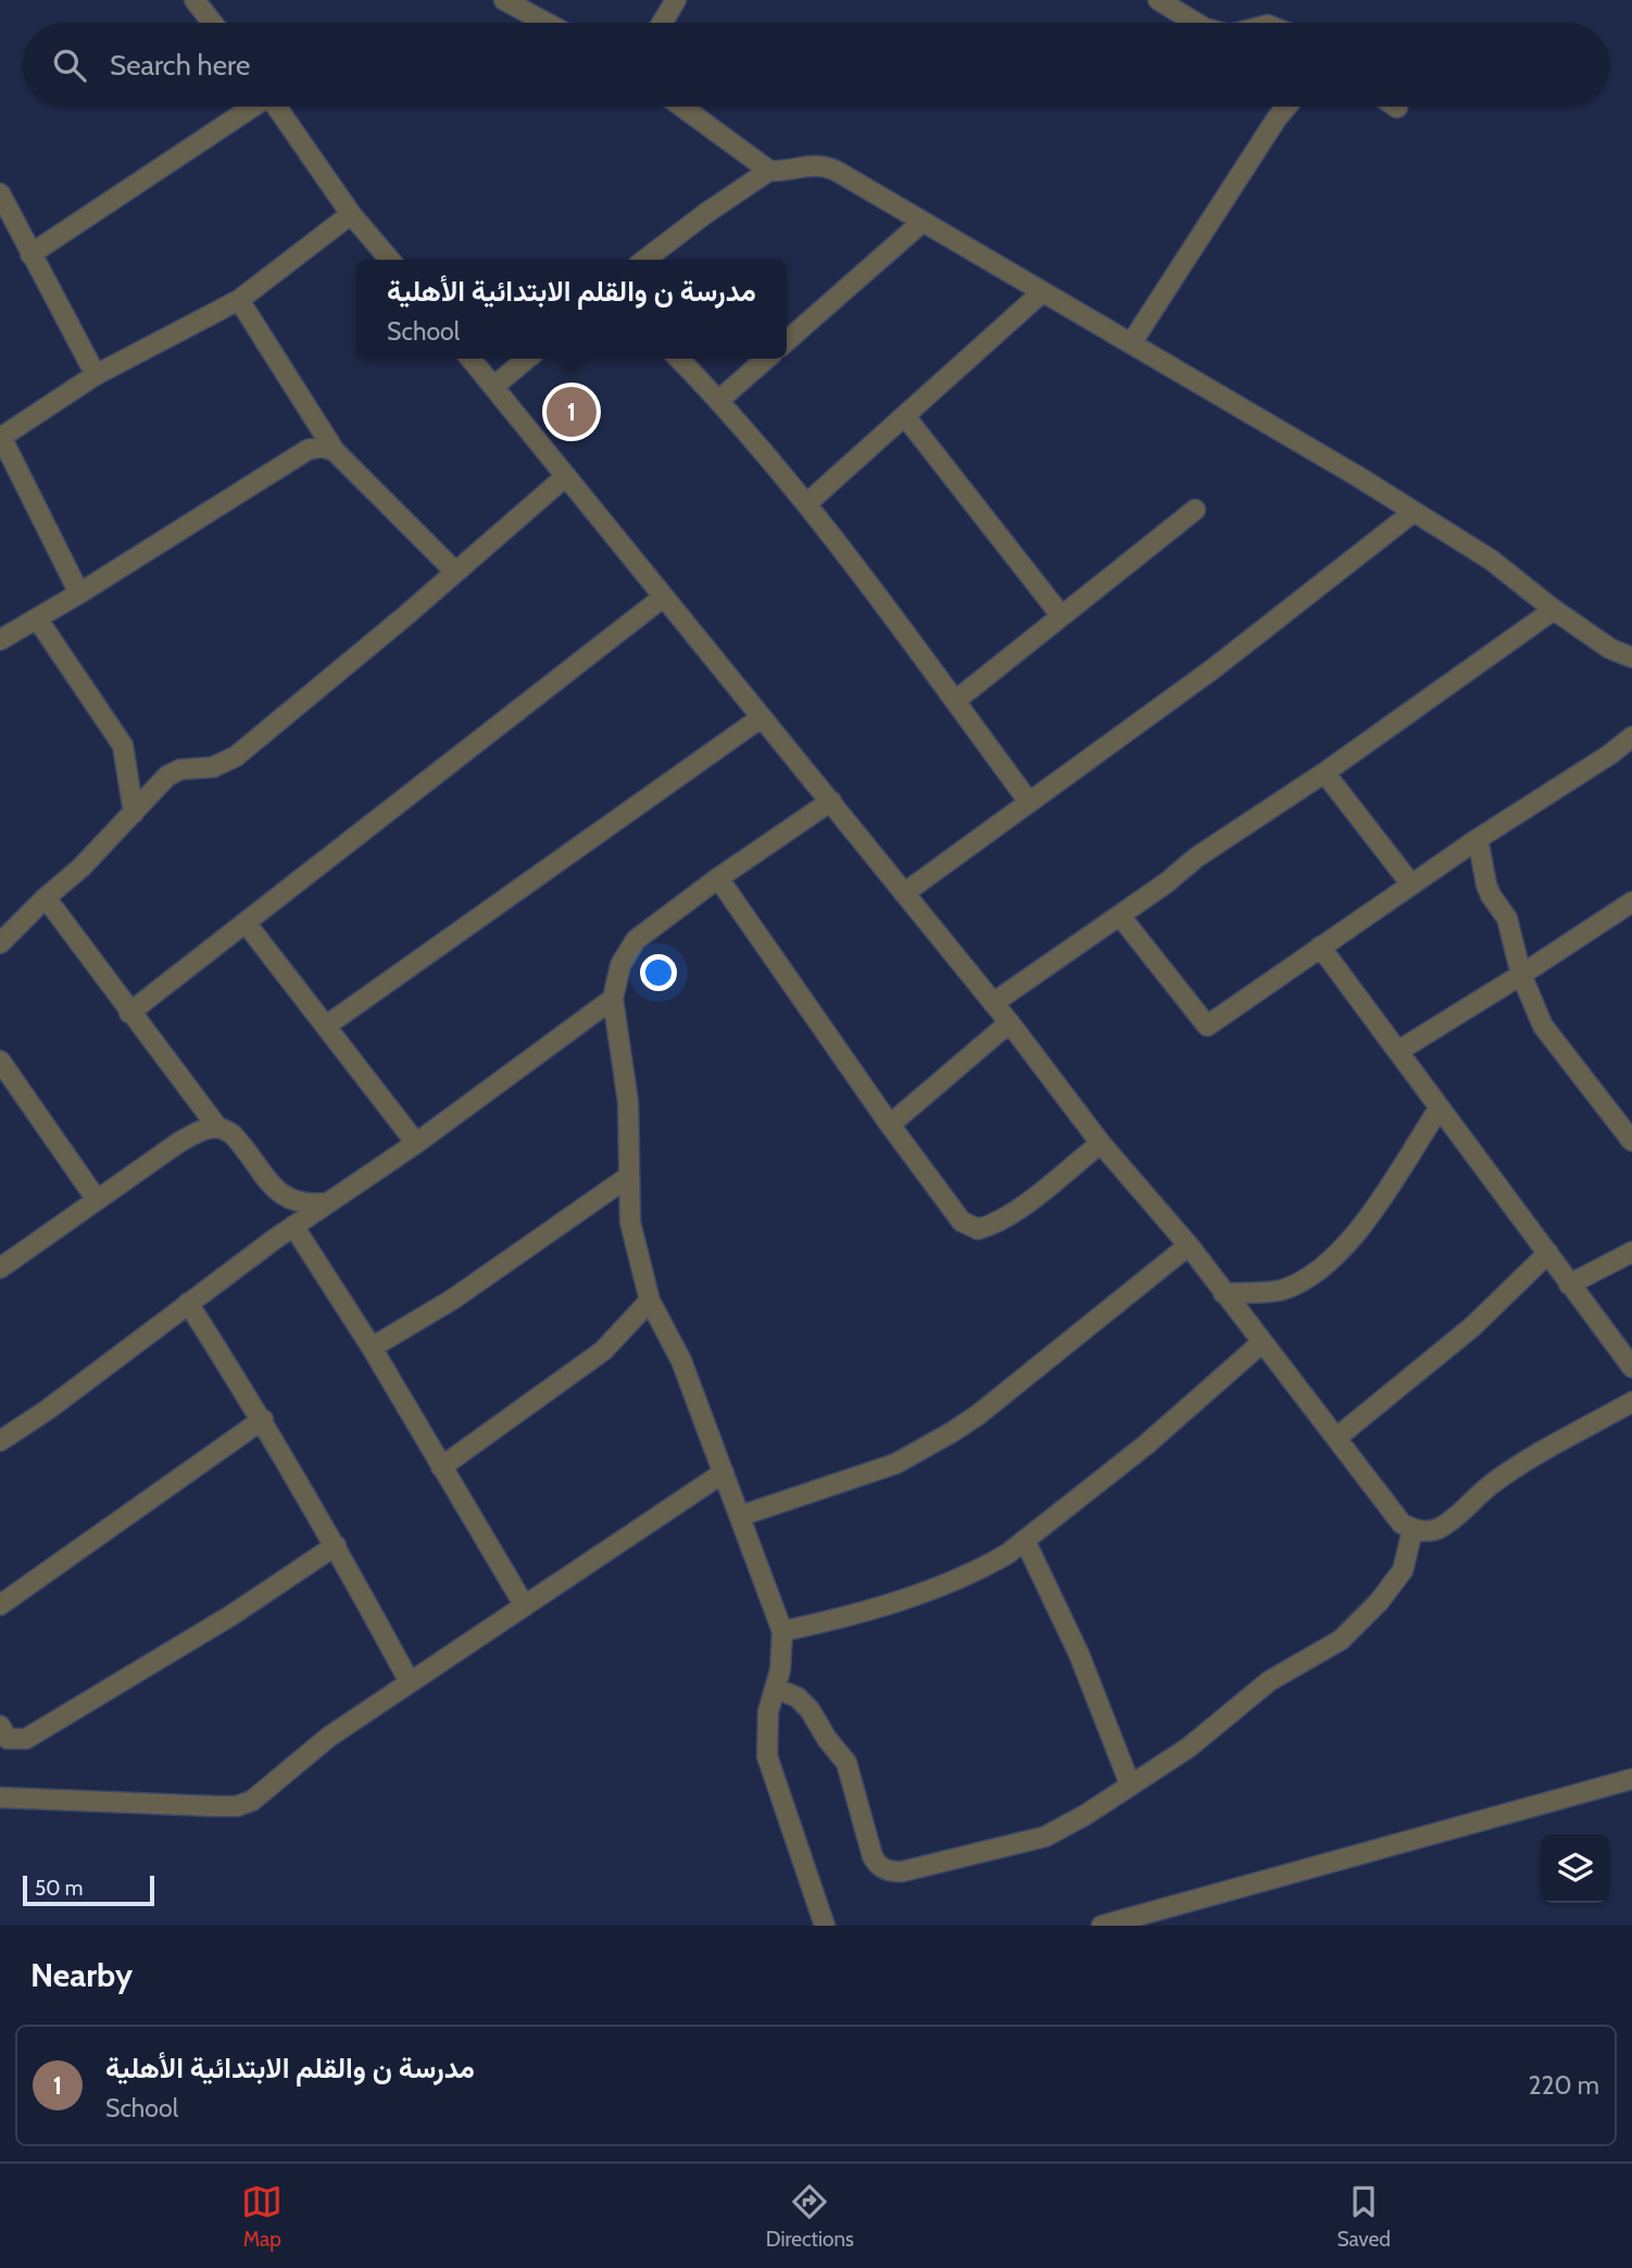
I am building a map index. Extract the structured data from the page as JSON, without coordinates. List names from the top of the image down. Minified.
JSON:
{"scale_bar":"50 m","page":{"search":"Search here","popup":["مدرسة ن والقلم الابتدائية الأهلية","School"],"pins":"1","scale":"50 m","heading":"Nearby","list":[{"mark":"1","name":"مدرسة ن والقلم الابتدائية الأهلية","note":"School","value":"220 m"}],"nav":["Map","Directions","Saved"]}}
